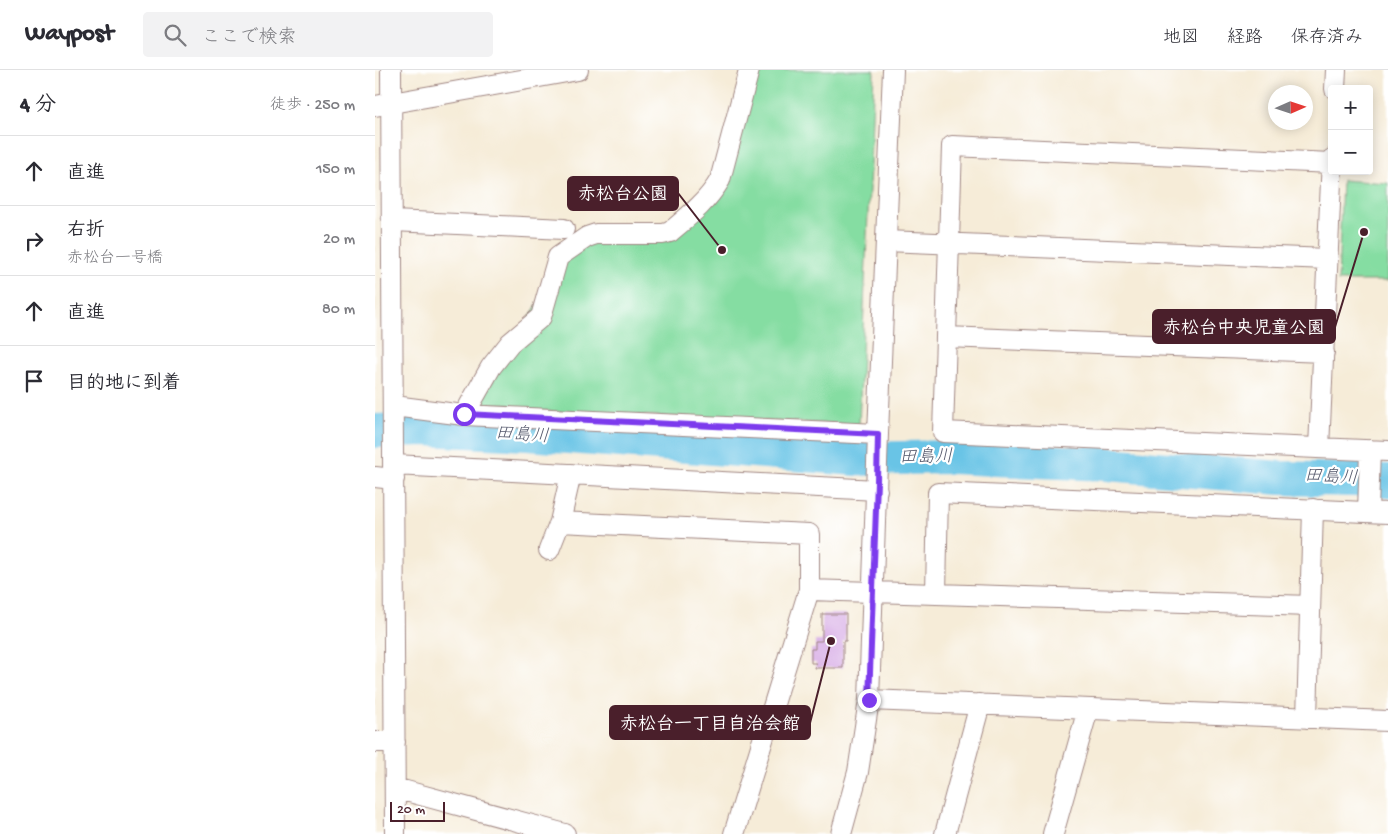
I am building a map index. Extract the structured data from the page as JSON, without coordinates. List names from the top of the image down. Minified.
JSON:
{"water":["田島川"],"places":["赤松台中央児童公園","赤松台公園","赤松台一丁目自治会館"],"scale_bar":"20 m","north":"right","page":{"header":"Waypost","search":"ここで検索","nav":["地図","経路","保存済み"],"heading":["4 分","徒歩 · 250 m"],"map_buttons":["+","−"],"list":[["直進","150 m"],["右折","赤松台一号橋","20 m"],["直進","80 m"],"目的地に到着"],"scale":"20 m"}}
